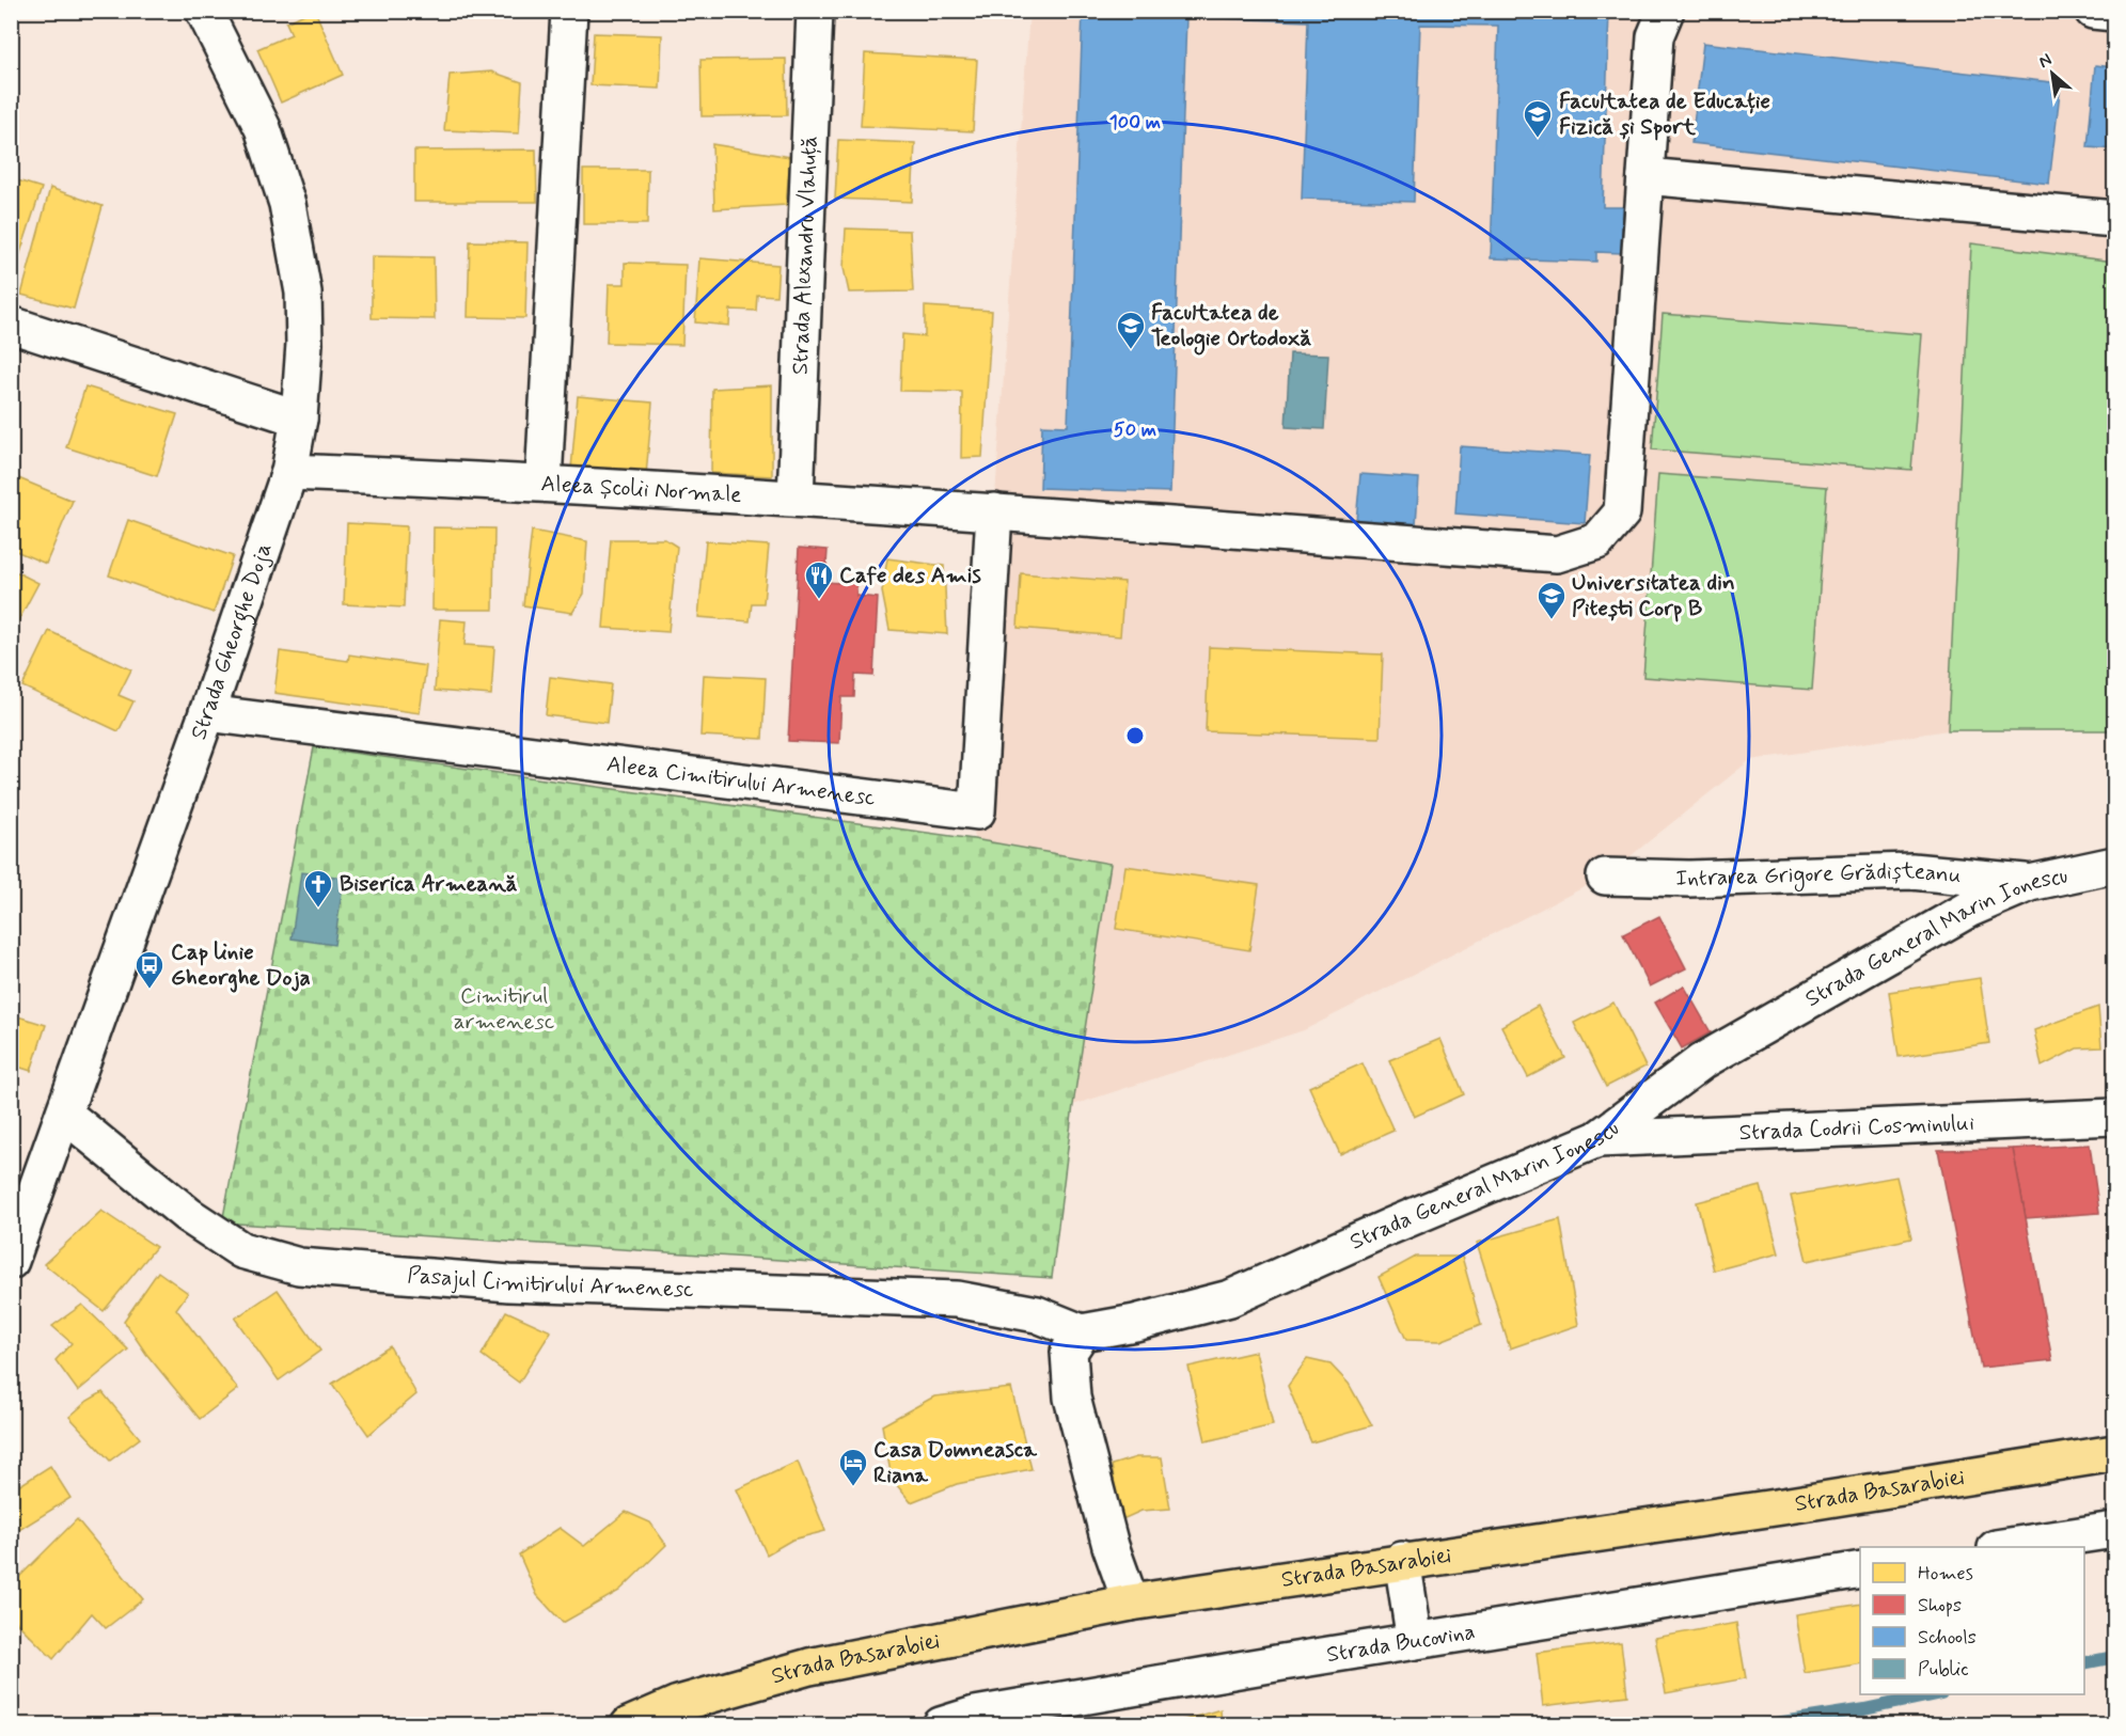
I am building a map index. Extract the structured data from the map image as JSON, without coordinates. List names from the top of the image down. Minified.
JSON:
{"streets":{"main road":["Strada Basarabiei"],"street":["Strada Alexandru Vlahuță","Aleea Școlii Normale","Strada Gheorghe Doja","Aleea Cimitirului Armenesc","Intrarea Grigore Grădișteanu","Strada General Marin Ionescu","Strada Codrii Cosminului","Pasajul Cimitirului Armenesc","Strada Bucovina"]},"crossings":[["Strada Alexandru Vlahuță","Aleea Școlii Normale"],["Aleea Școlii Normale","Strada Gheorghe Doja"],["Aleea Școlii Normale","Aleea Cimitirului Armenesc"],["Strada Gheorghe Doja","Aleea Cimitirului Armenesc"],["Strada Gheorghe Doja","Pasajul Cimitirului Armenesc"],["Intrarea Grigore Grădișteanu","Strada General Marin Ionescu"],["Strada General Marin Ionescu","Strada Codrii Cosminului"],["Strada General Marin Ionescu","Pasajul Cimitirului Armenesc"]],"parks":["Cimitirul armenesc"],"places":{"school or university":["Facultatea de Educație Fizică și Sport","Facultatea de Teologie Ortodoxă","Universitatea din Pitești Corp B"],"restaurant":["Cafe des Amis"],"church":["Biserica Armeană"],"bus stop":["Cap linie Gheorghe Doja"],"hotel":["Casa Domneasca Riana"]},"legend":["Homes","Shops","Schools","Public"],"north":"top left","rings":["100 m","50 m"]}
